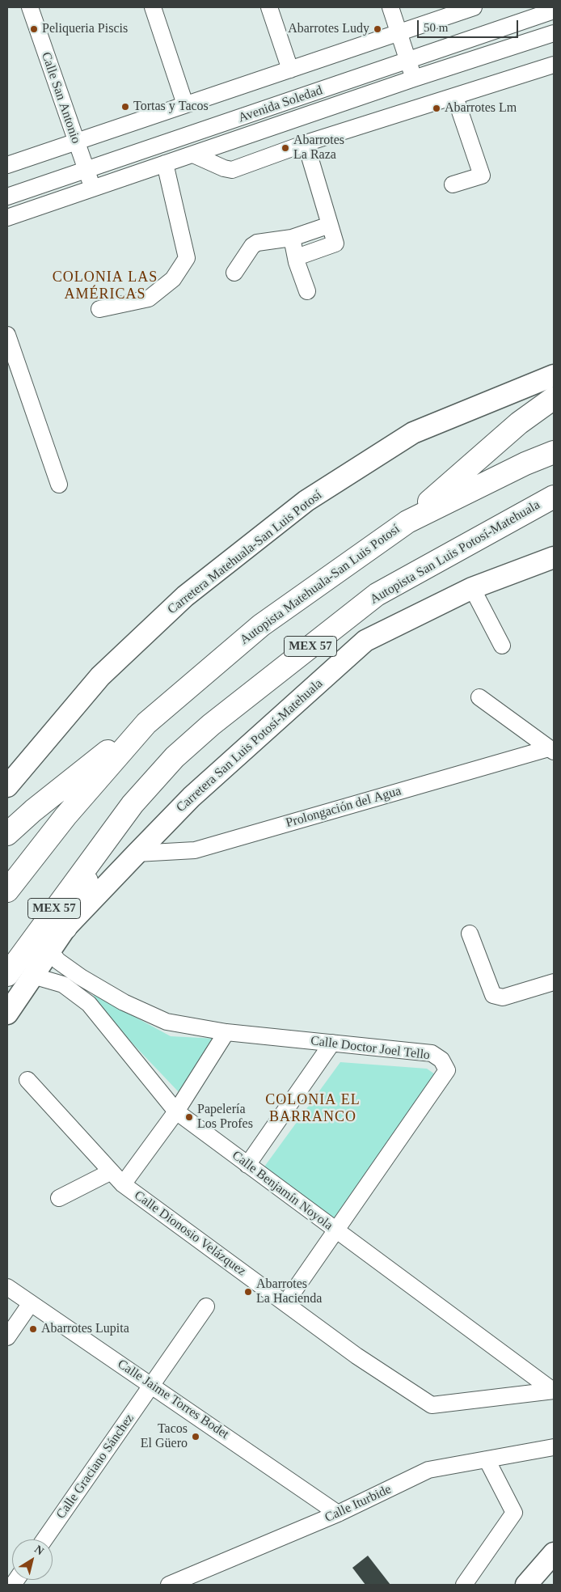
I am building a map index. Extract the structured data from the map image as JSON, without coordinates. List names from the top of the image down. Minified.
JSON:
{"streets":{"highway":["Autopista San Luis Potosí-Matehuala","Autopista Matehuala-San Luis Potosí","MEX 57"],"main road":["Carretera Matehuala-San Luis Potosí","Carretera San Luis Potosí-Matehuala"],"street":["Calle San Antonio","Avenida Soledad","Prolongación del Agua","Calle Doctor Joel Tello","Calle Benjamín Noyola","Calle Dionosio Velázquez","Calle Jaime Torres Bodet","Calle Graciano Sánchez","Calle Iturbide"]},"crossings":[["Calle San Antonio","Avenida Soledad"],["Carretera San Luis Potosí-Matehuala","Prolongación del Agua"],["Carretera San Luis Potosí-Matehuala","Calle Doctor Joel Tello"],["Carretera San Luis Potosí-Matehuala","Calle Benjamín Noyola"],["Calle Doctor Joel Tello","Calle Benjamín Noyola"],["Calle Doctor Joel Tello","Calle Dionosio Velázquez"],["Calle Benjamín Noyola","Calle Dionosio Velázquez"],["Calle Jaime Torres Bodet","Calle Graciano Sánchez"],["Calle Jaime Torres Bodet","Calle Iturbide"]],"districts":["COLONIA LAS AMÉRICAS","COLONIA EL BARRANCO"],"places":["Peliqueria Piscis","Abarrotes Ludy","Tortas y Tacos","Abarrotes Lm","Abarrotes La Raza","Papelería Los Profes","Abarrotes La Hacienda","Abarrotes Lupita","Tacos El Güero"],"scale_bar":"50 m","north":"top right"}
